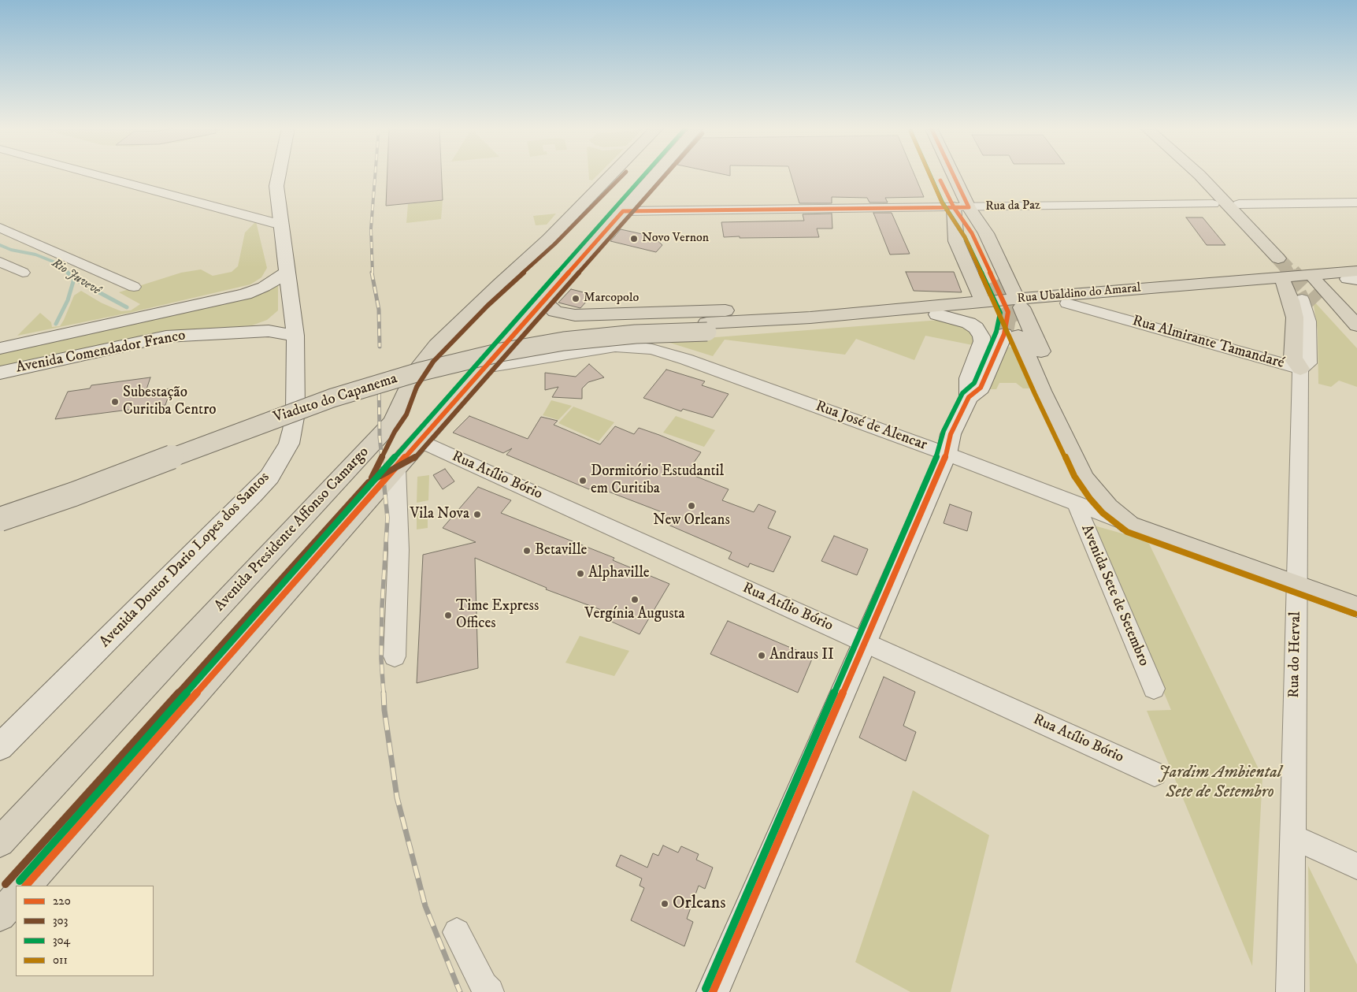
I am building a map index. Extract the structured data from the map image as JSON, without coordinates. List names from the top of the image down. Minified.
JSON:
{"streets":{"main road":["Rua Ubaldino do Amaral","Avenida Comendador Franco","Viaduto do Capanema","Rua José de Alencar","Avenida Presidente Affonso Camargo","Avenida Doutor Dario Lopes dos Santos","Avenida Sete de Setembro"],"street":["Rua da Paz","Rua Almirante Tamandaré","Rua Atílio Bório","Rua do Herval"]},"crossings":[["Rua Ubaldino do Amaral","Rua Almirante Tamandaré"],["Rua Ubaldino do Amaral","Viaduto do Capanema"],["Rua Almirante Tamandaré","Rua do Herval"],["Avenida Comendador Franco","Avenida Doutor Dario Lopes dos Santos"],["Rua José de Alencar","Avenida Sete de Setembro"],["Rua José de Alencar","Rua do Herval"]],"water":["Rio Juvevê"],"parks":["Jardim Ambiental Sete de Setembro"],"places":["Novo Vernon","Marcopolo","Subestação Curitiba Centro","Dormitório Estudantil em Curitiba","New Orleans","Vila Nova","Betaville","Alphaville","Vergínia Augusta","Time Express Offices","Andraus II","Orleans"],"lines":["transit line 220","transit line 303","transit line 304","transit line 011"],"legend":["220","303","304","011"]}
